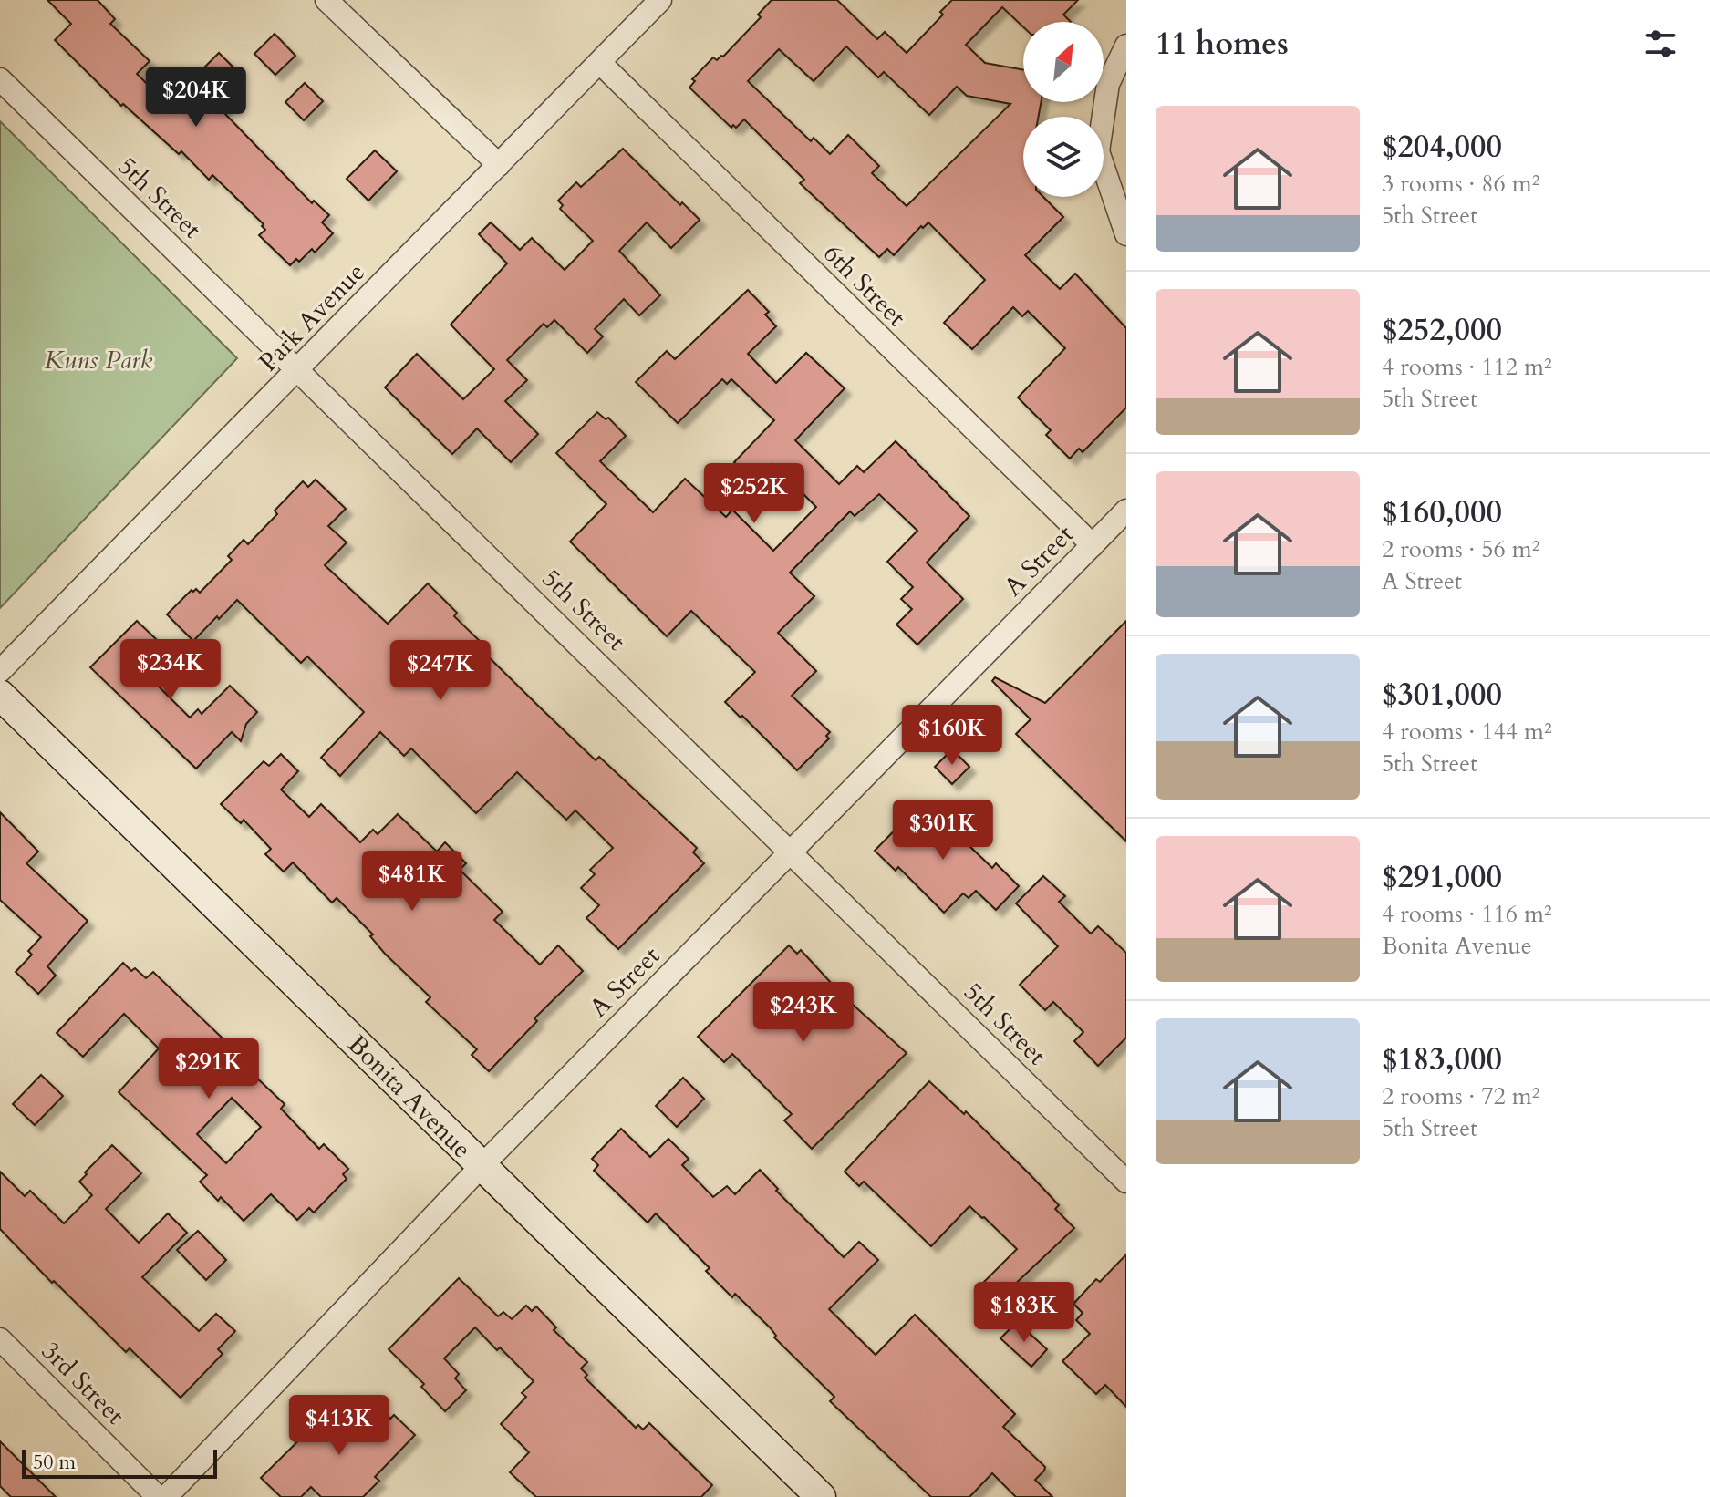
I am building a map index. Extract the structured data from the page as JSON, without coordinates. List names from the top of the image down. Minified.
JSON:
{"streets":{"main road":["Bonita Avenue"],"street":["5th Street","6th Street","Park Avenue","A Street","3rd Street"]},"crossings":[["5th Street","Park Avenue"],["5th Street","A Street"],["6th Street","Park Avenue"],["6th Street","A Street"],["A Street","Bonita Avenue"]],"parks":["Kuns Park"],"scale_bar":"50 m","north":"top right","page":{"heading":"11 homes","price":["$204K","$252K","$234K","$247K","$160K","$301K","$481K","$243K","$291K","$183K","$413K"],"list":[{"name":"$204,000","note":"3 rooms · 86 m² · 5th Street"},{"name":"$252,000","note":"4 rooms · 112 m² · 5th Street"},{"name":"$160,000","note":"2 rooms · 56 m² · A Street"},{"name":"$301,000","note":"4 rooms · 144 m² · 5th Street"},{"name":"$291,000","note":"4 rooms · 116 m² · Bonita Avenue"},{"name":"$183,000","note":"2 rooms · 72 m² · 5th Street"}],"scale":"50 m"}}
